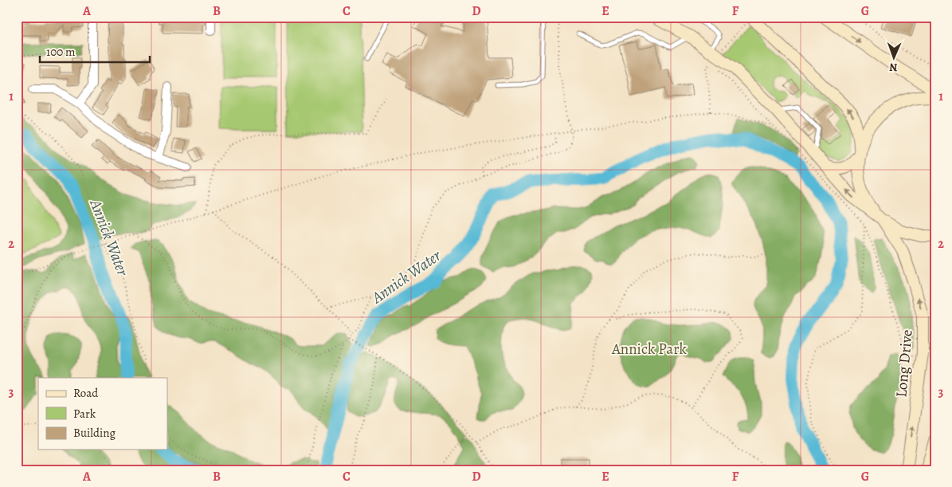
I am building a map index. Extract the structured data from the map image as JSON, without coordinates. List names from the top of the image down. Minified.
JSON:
{"streets":{"main road":["Long Drive"]},"one_way":["Long Drive"],"water":["Annick Water"],"parks":["Annick Park"],"legend":["Road","Park","Building"],"scale_bar":"100 m","north":"bottom","grid":{"columns":["A","B","C","D","E","F","G"],"rows":["1","2","3"]}}
